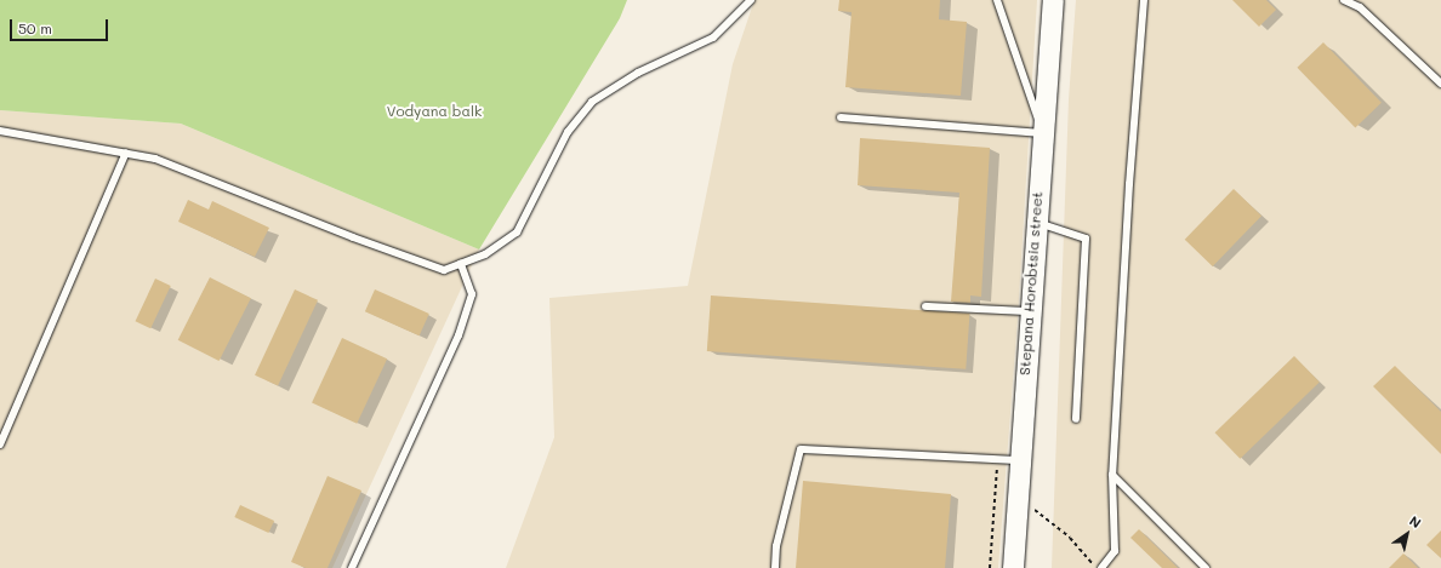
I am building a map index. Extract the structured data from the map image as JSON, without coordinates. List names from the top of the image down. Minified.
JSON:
{"streets":{"main road":["Stepana Horobtsia street"]},"parks":["Vodyana balk"],"scale_bar":"50 m","north":"top right"}
